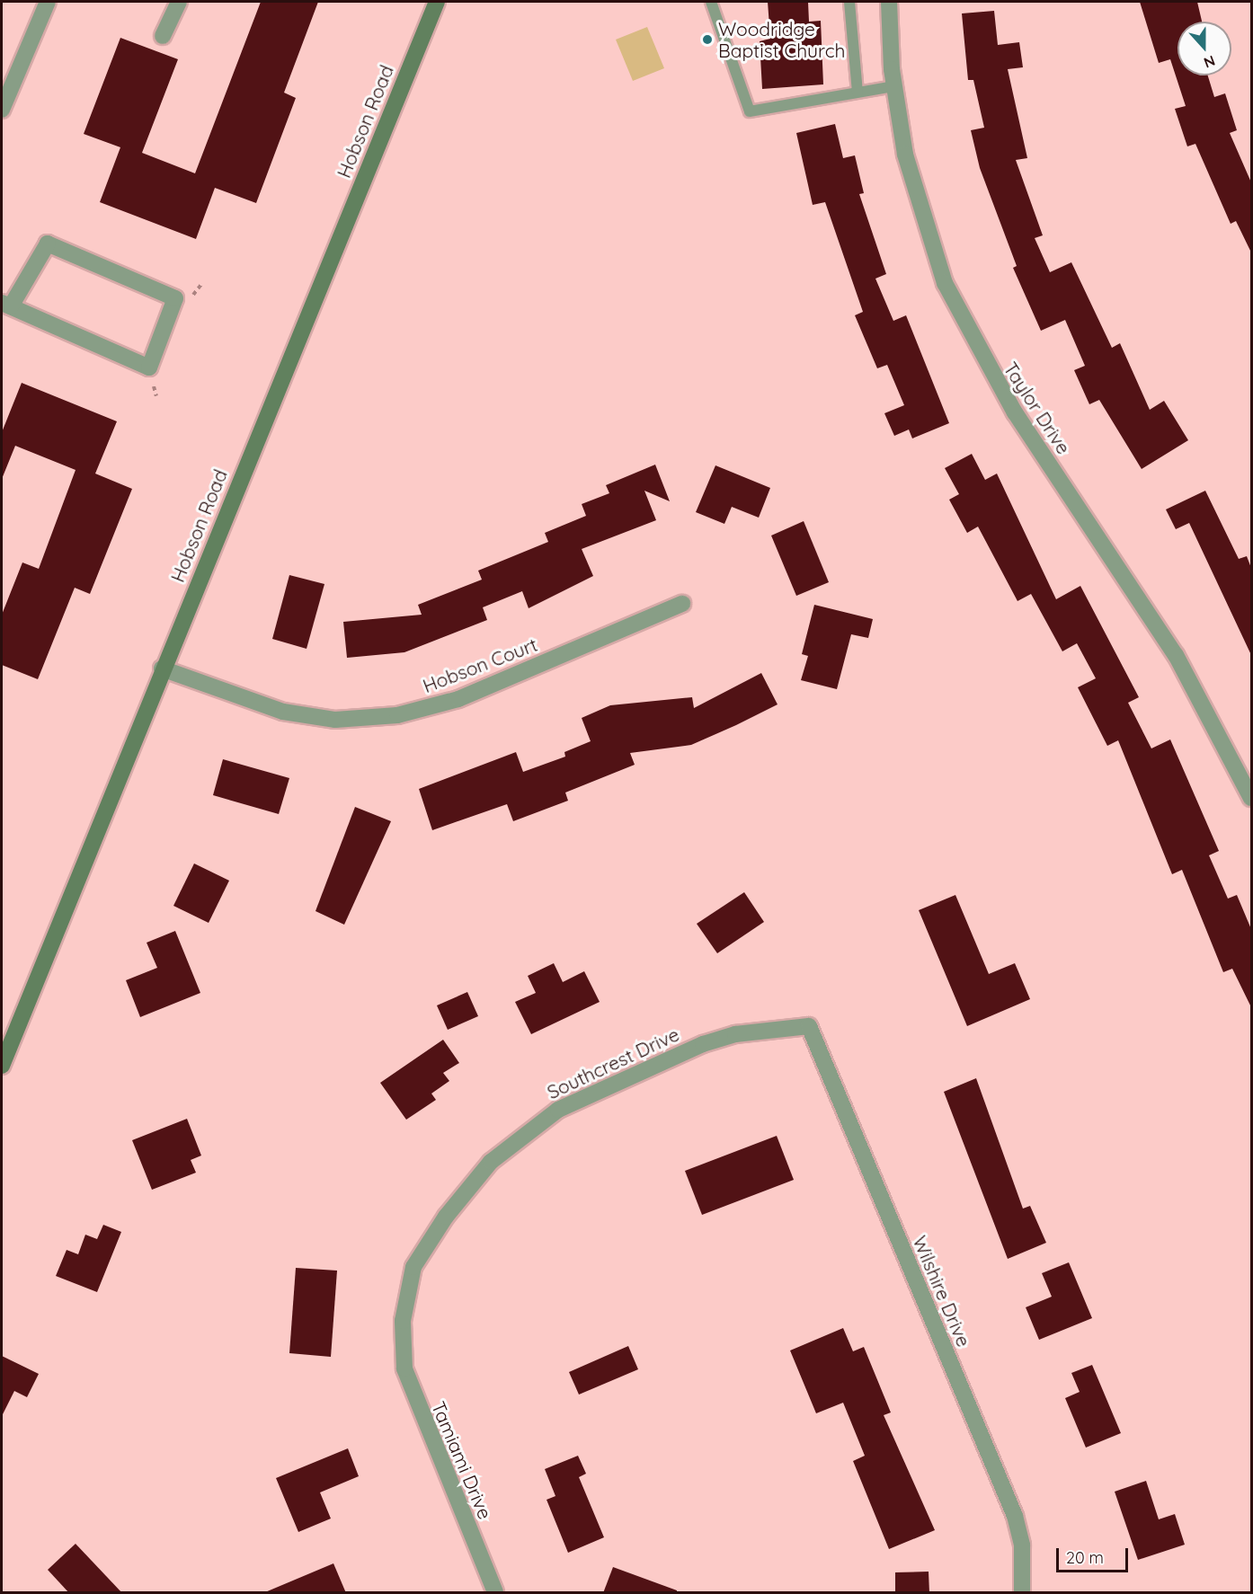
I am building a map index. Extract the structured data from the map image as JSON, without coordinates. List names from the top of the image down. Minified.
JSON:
{"streets":{"main road":["Hobson Road"],"street":["Taylor Drive","Hobson Court","Southcrest Drive","Wilshire Drive","Tamiami Drive"]},"crossings":[["Hobson Road","Hobson Court"],["Southcrest Drive","Wilshire Drive"],["Southcrest Drive","Tamiami Drive"]],"places":["Woodridge Baptist Church"],"scale_bar":"20 m","north":"bottom"}
